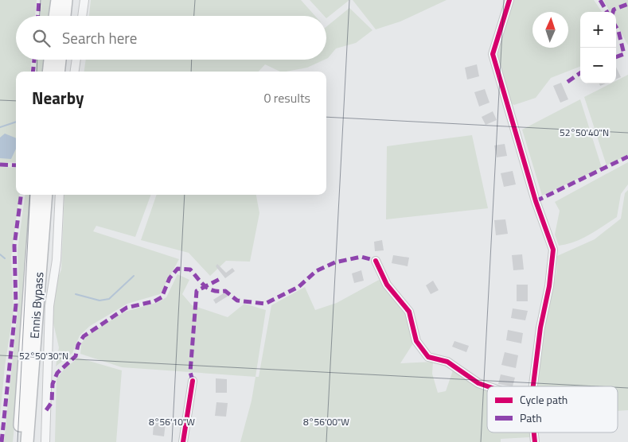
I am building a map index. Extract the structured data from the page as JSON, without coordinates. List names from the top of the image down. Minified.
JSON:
{"streets":{"highway":["Ennis Bypass"]},"legend":["Cycle path","Path"],"north":"top","page":{"map_buttons":["+","−"],"search":"Search here","heading":["Nearby","0 results"]},"coordinates":["52°50'40\"N","52°50'30\"N","8°56'10\"W","8°56'00\"W"]}
